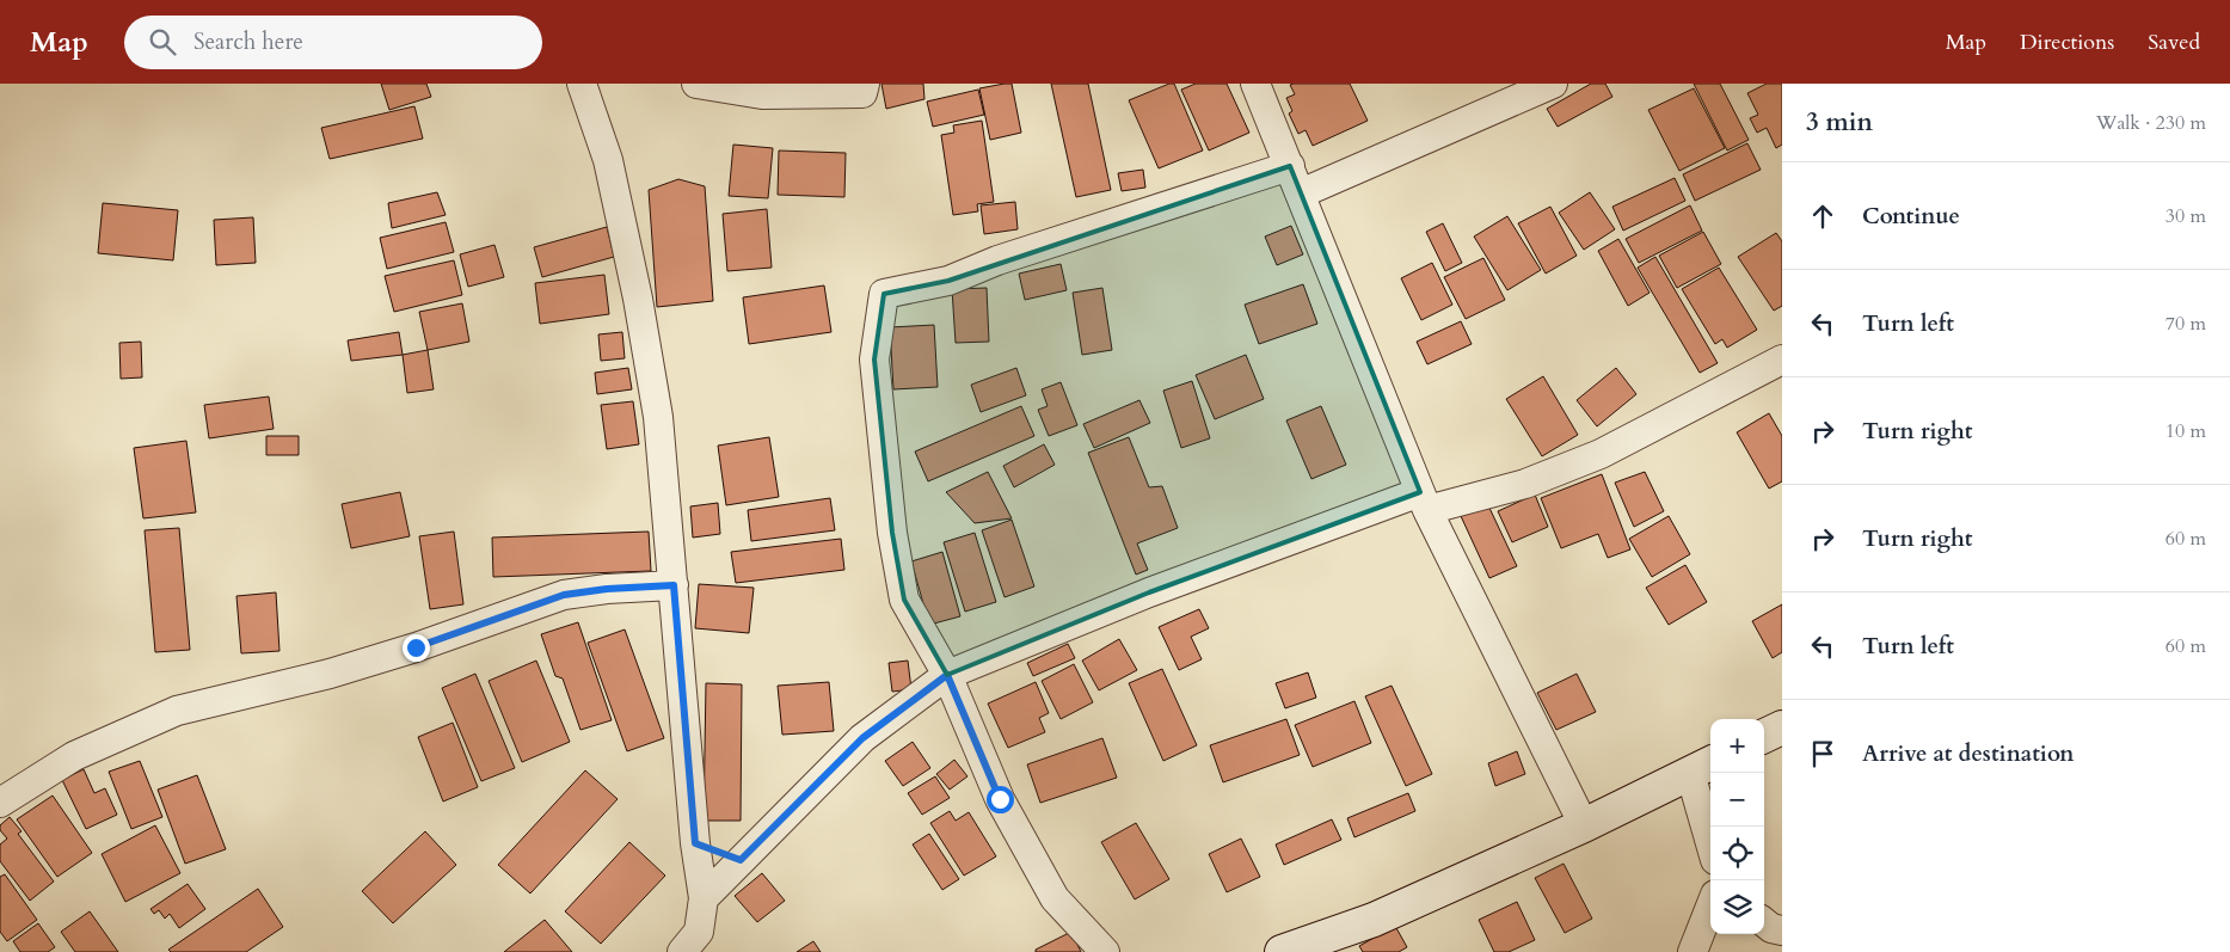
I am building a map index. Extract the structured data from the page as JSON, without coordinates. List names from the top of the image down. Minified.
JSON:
{"page":{"header":"Map","search":"Search here","nav":["Map","Directions","Saved"],"heading":["3 min","Walk · 230 m"],"list":[["Continue","30 m"],["Turn left","70 m"],["Turn right","10 m"],["Turn right","60 m"],["Turn left","60 m"],"Arrive at destination"],"map_buttons":["+","−"]}}
